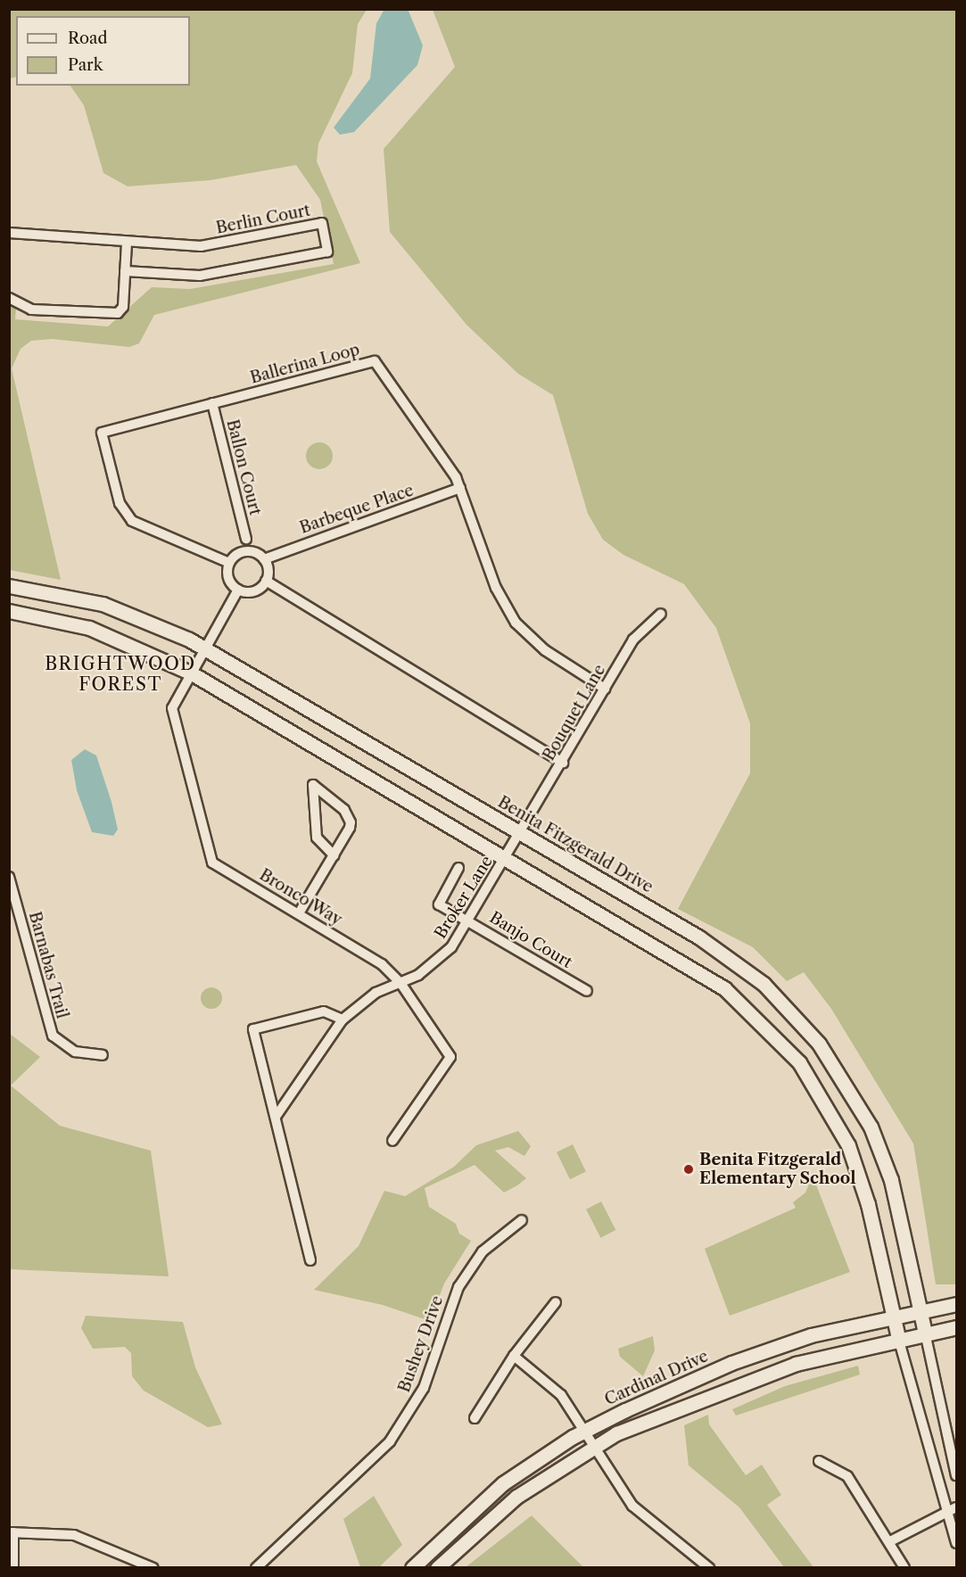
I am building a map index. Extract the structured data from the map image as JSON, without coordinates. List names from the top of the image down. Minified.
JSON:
{"streets":{"main road":["Benita Fitzgerald Drive","Cardinal Drive"],"street":["Berlin Court","Ballerina Loop","Ballon Court","Barbeque Place","Bouquet Lane","Bronco Way","Broker Lane","Banjo Court","Barnabas Trail","Bushey Drive"]},"crossings":[["Ballerina Loop","Ballon Court"],["Ballerina Loop","Barbeque Place"],["Ballerina Loop","Bouquet Lane"],["Bouquet Lane","Benita Fitzgerald Drive"],["Bouquet Lane","Broker Lane"],["Benita Fitzgerald Drive","Bronco Way"],["Benita Fitzgerald Drive","Broker Lane"],["Benita Fitzgerald Drive","Cardinal Drive"],["Bronco Way","Broker Lane"],["Broker Lane","Banjo Court"]],"districts":["BRIGHTWOOD FOREST"],"places":["Benita Fitzgerald Elementary School"],"legend":["Road","Park"]}
